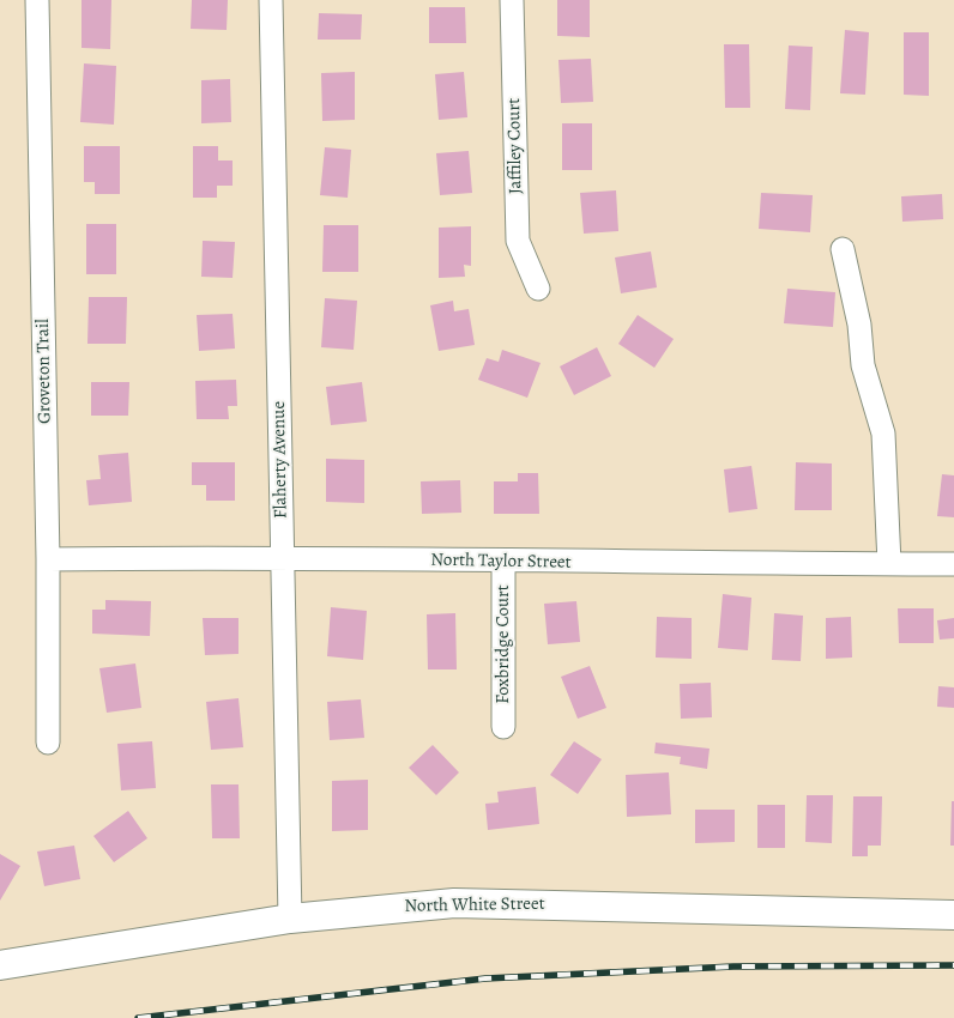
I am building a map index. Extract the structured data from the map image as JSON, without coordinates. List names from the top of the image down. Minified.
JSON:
{"streets":{"main road":["North White Street"],"street":["Jaffiley Court","Groveton Trail","Flaherty Avenue","North Taylor Street","Foxbridge Court"]},"crossings":[["Groveton Trail","North Taylor Street"],["Flaherty Avenue","North Taylor Street"],["Flaherty Avenue","North White Street"],["North Taylor Street","Foxbridge Court"]]}
